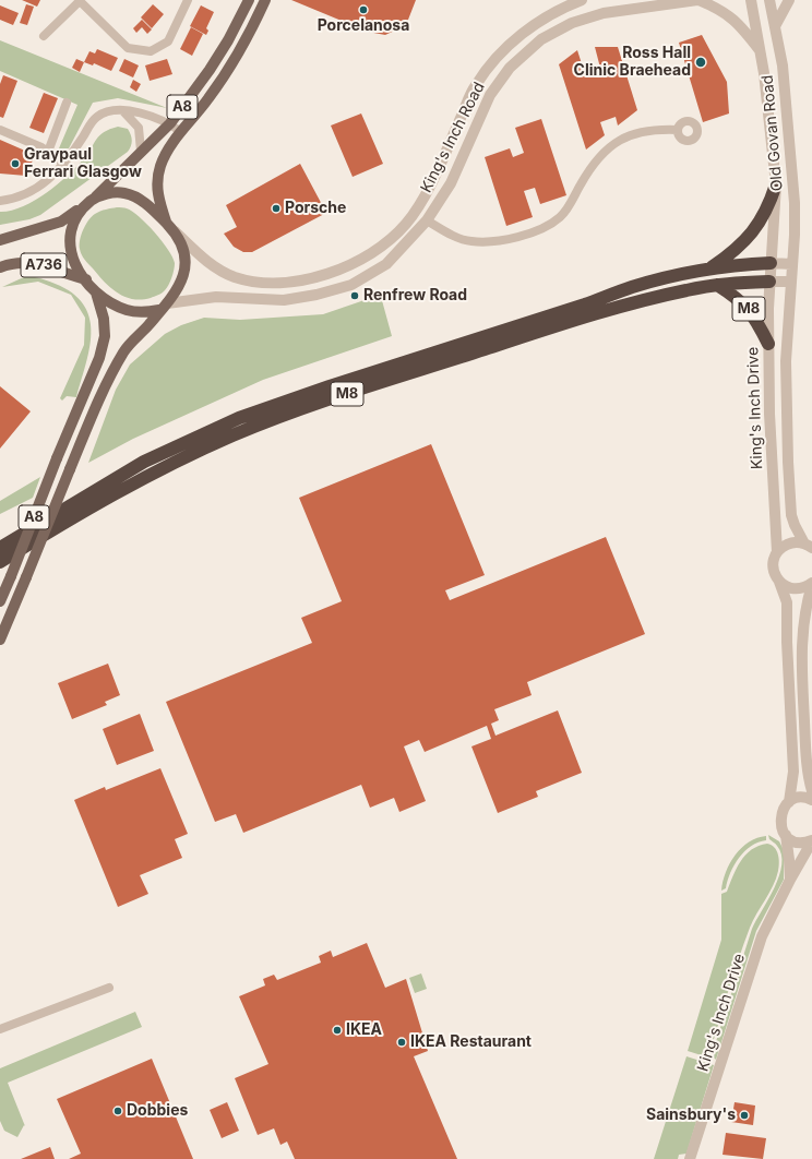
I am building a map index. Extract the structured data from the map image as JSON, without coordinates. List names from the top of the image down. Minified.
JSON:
{"streets":{"highway":["M8"],"main road":["A8","A736"],"street":["Old Govan Road","King's Inch Road","King's Inch Drive"]},"crossings":[["A8","King's Inch Road"],["A8","A736"],["Old Govan Road","M8"],["Old Govan Road","King's Inch Drive"],["King's Inch Road","A736"],["M8","King's Inch Drive"]],"places":["Porcelanosa","Ross Hall Clinic Braehead","Graypaul Ferrari Glasgow","Porsche","Renfrew Road","IKEA","IKEA Restaurant","Dobbies","Sainsbury's"]}
